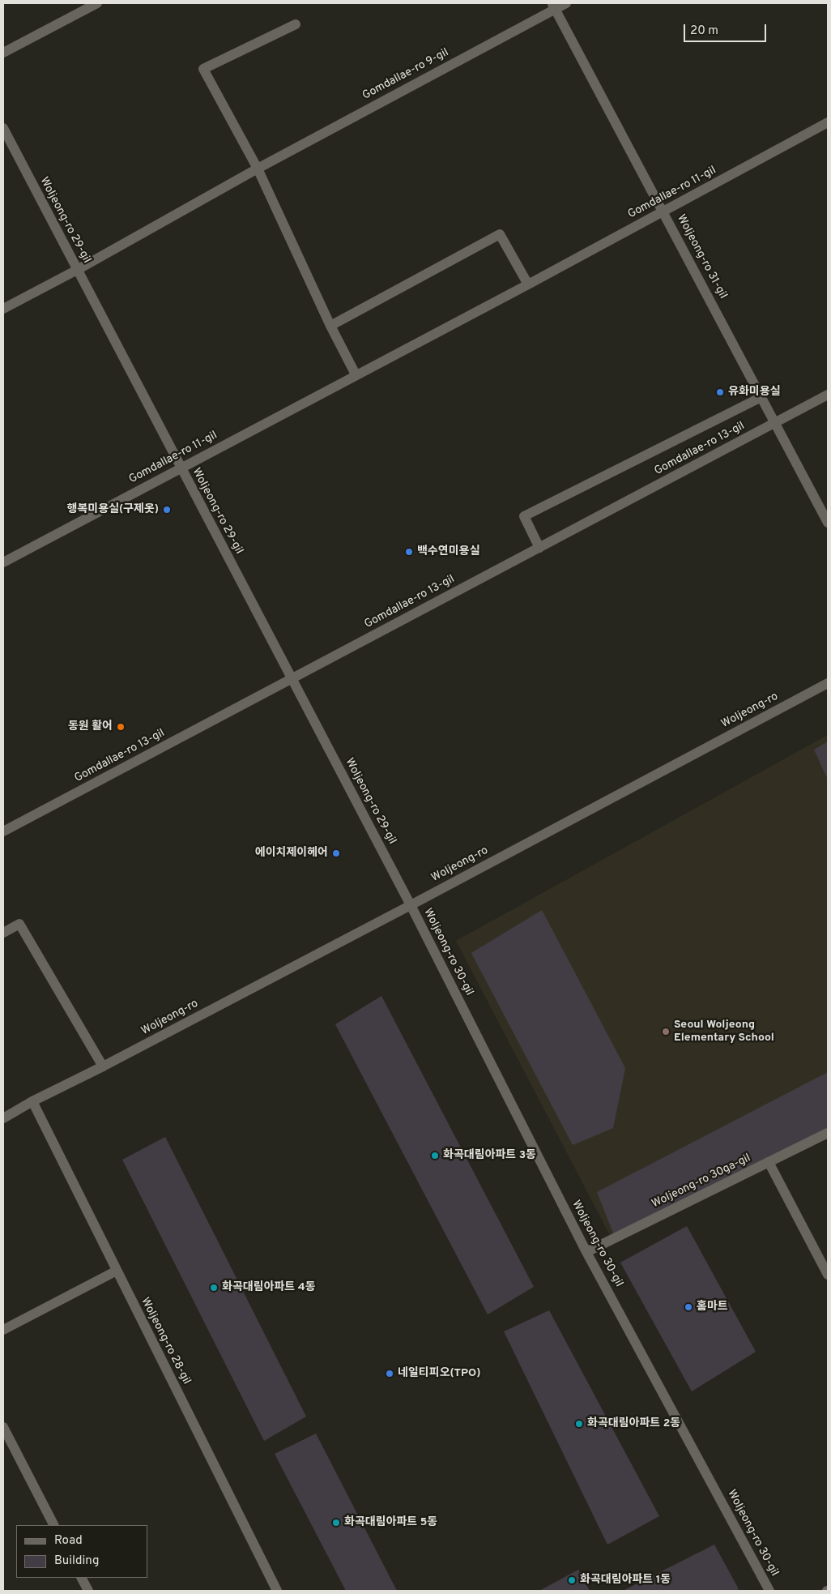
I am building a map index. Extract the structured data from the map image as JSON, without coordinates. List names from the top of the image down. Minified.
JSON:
{"streets":{"street":["Gomdallae-ro 9-gil","Gomdallae-ro 11-gil","Woljeong-ro 29-gil","Woljeong-ro 31-gil","Gomdallae-ro 13-gil","Woljeong-ro","Woljeong-ro 30-gil","Woljeong-ro 30ga-gil","Woljeong-ro 28-gil"]},"crossings":[["Gomdallae-ro 9-gil","Woljeong-ro 29-gil"],["Gomdallae-ro 9-gil","Woljeong-ro 31-gil"],["Gomdallae-ro 11-gil","Woljeong-ro 29-gil"],["Gomdallae-ro 11-gil","Woljeong-ro 31-gil"],["Woljeong-ro 29-gil","Gomdallae-ro 13-gil"],["Woljeong-ro 29-gil","Woljeong-ro"],["Woljeong-ro 29-gil","Woljeong-ro 30-gil"],["Woljeong-ro 31-gil","Gomdallae-ro 13-gil"],["Woljeong-ro","Woljeong-ro 30-gil"],["Woljeong-ro","Woljeong-ro 28-gil"],["Woljeong-ro 30-gil","Woljeong-ro 30ga-gil"]],"places":["유화미용실","행복미용실(구제옷)","백수연미용실","동원 활어","에이치제이헤어","Seoul Woljeong Elementary School","화곡대림아파트 3동","화곡대림아파트 4동","홈마트","네일티피오(TPO)","화곡대림아파트 2동","화곡대림아파트 5동","화곡대림아파트 1동"],"legend":["Road","Building"],"scale_bar":"20 m"}
